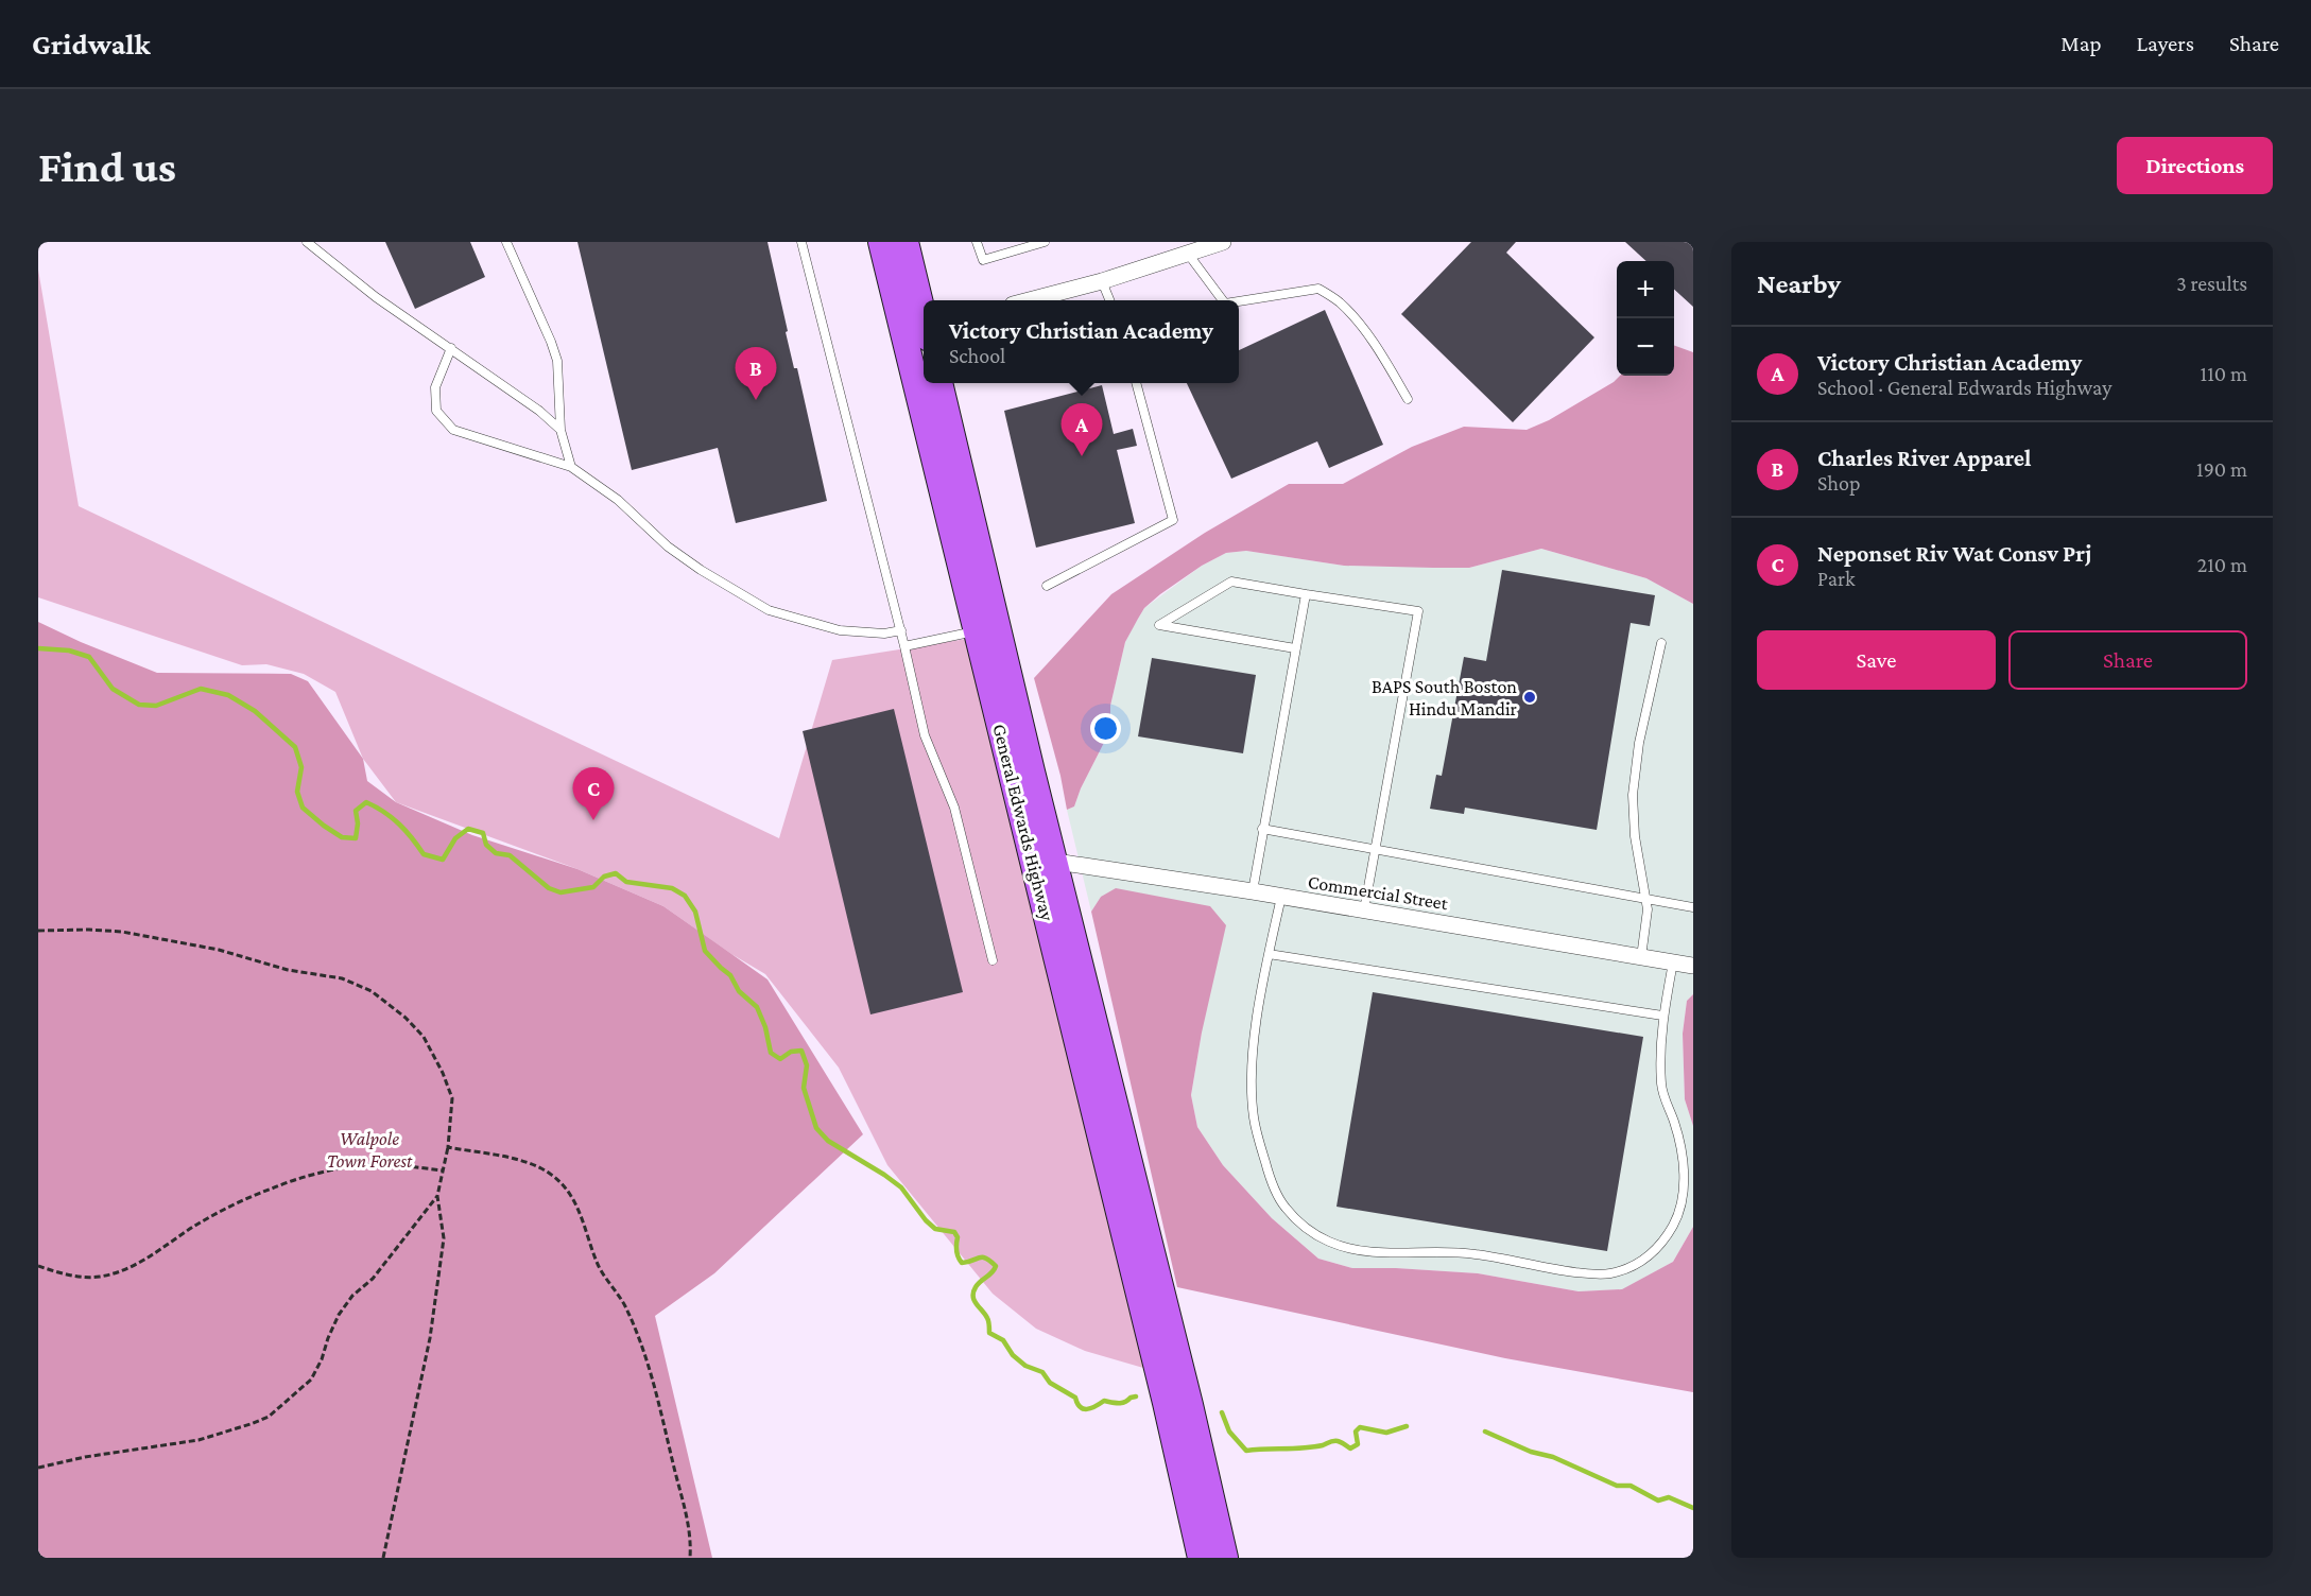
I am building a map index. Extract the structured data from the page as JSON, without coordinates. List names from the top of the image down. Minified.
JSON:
{"streets":{"main road":["General Edwards Highway"],"street":["Commercial Street"]},"crossings":[["General Edwards Highway","Commercial Street"]],"parks":["Walpole Town Forest"],"places":["BAPS South Boston Hindu Mandir"],"page":{"header":"Gridwalk","nav":["Map","Layers","Share"],"buttons":["Directions",["Save","Share"]],"title":"Find us","heading":["Nearby","3 results"],"map_buttons":["+","−"],"popup":["Victory Christian Academy","School"],"list":[{"mark":"A","name":"Victory Christian Academy","note":"School · General Edwards Highway","value":"110 m"},{"mark":"B","name":"Charles River Apparel","note":"Shop","value":"190 m"},{"mark":"C","name":"Neponset Riv Wat Consv Prj","note":"Park","value":"210 m"}],"pins":["B","A","C"]}}
